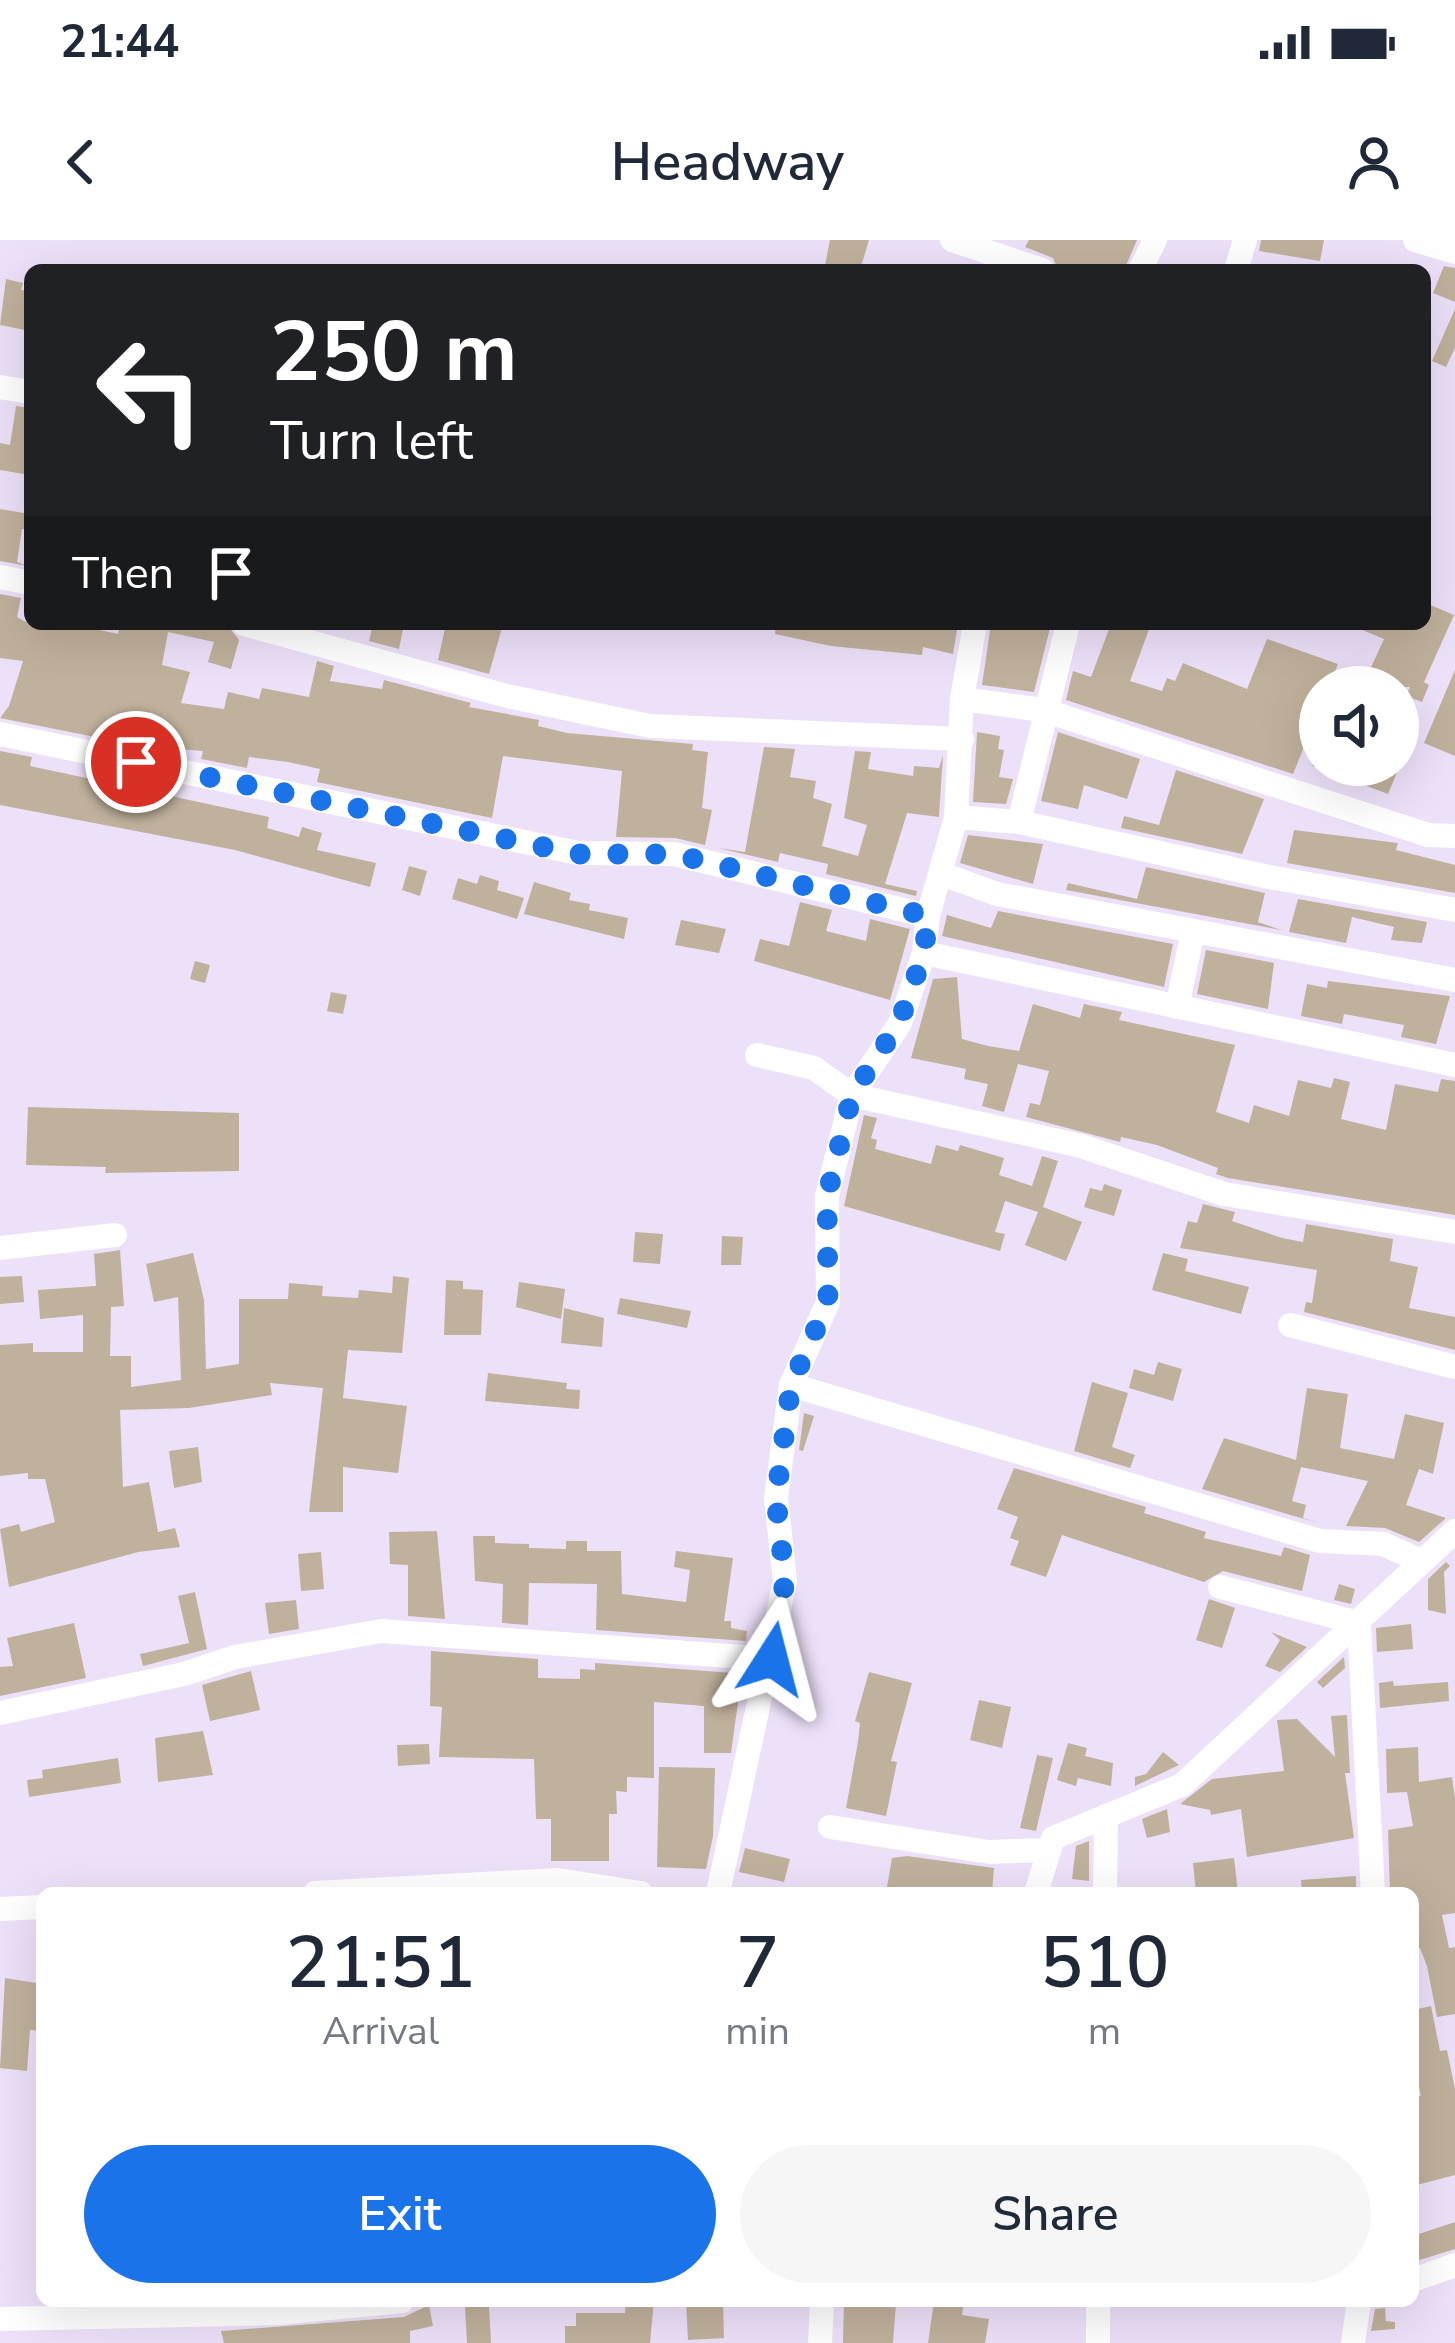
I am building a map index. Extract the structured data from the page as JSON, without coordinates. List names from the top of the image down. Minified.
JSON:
{"page":{"status":"21:44","header":"Headway","turn":["250 m","Turn left"],"then":"Then","eta":["21:51","Arrival","7","min","510","m"],"buttons":["Exit","Share"]}}
